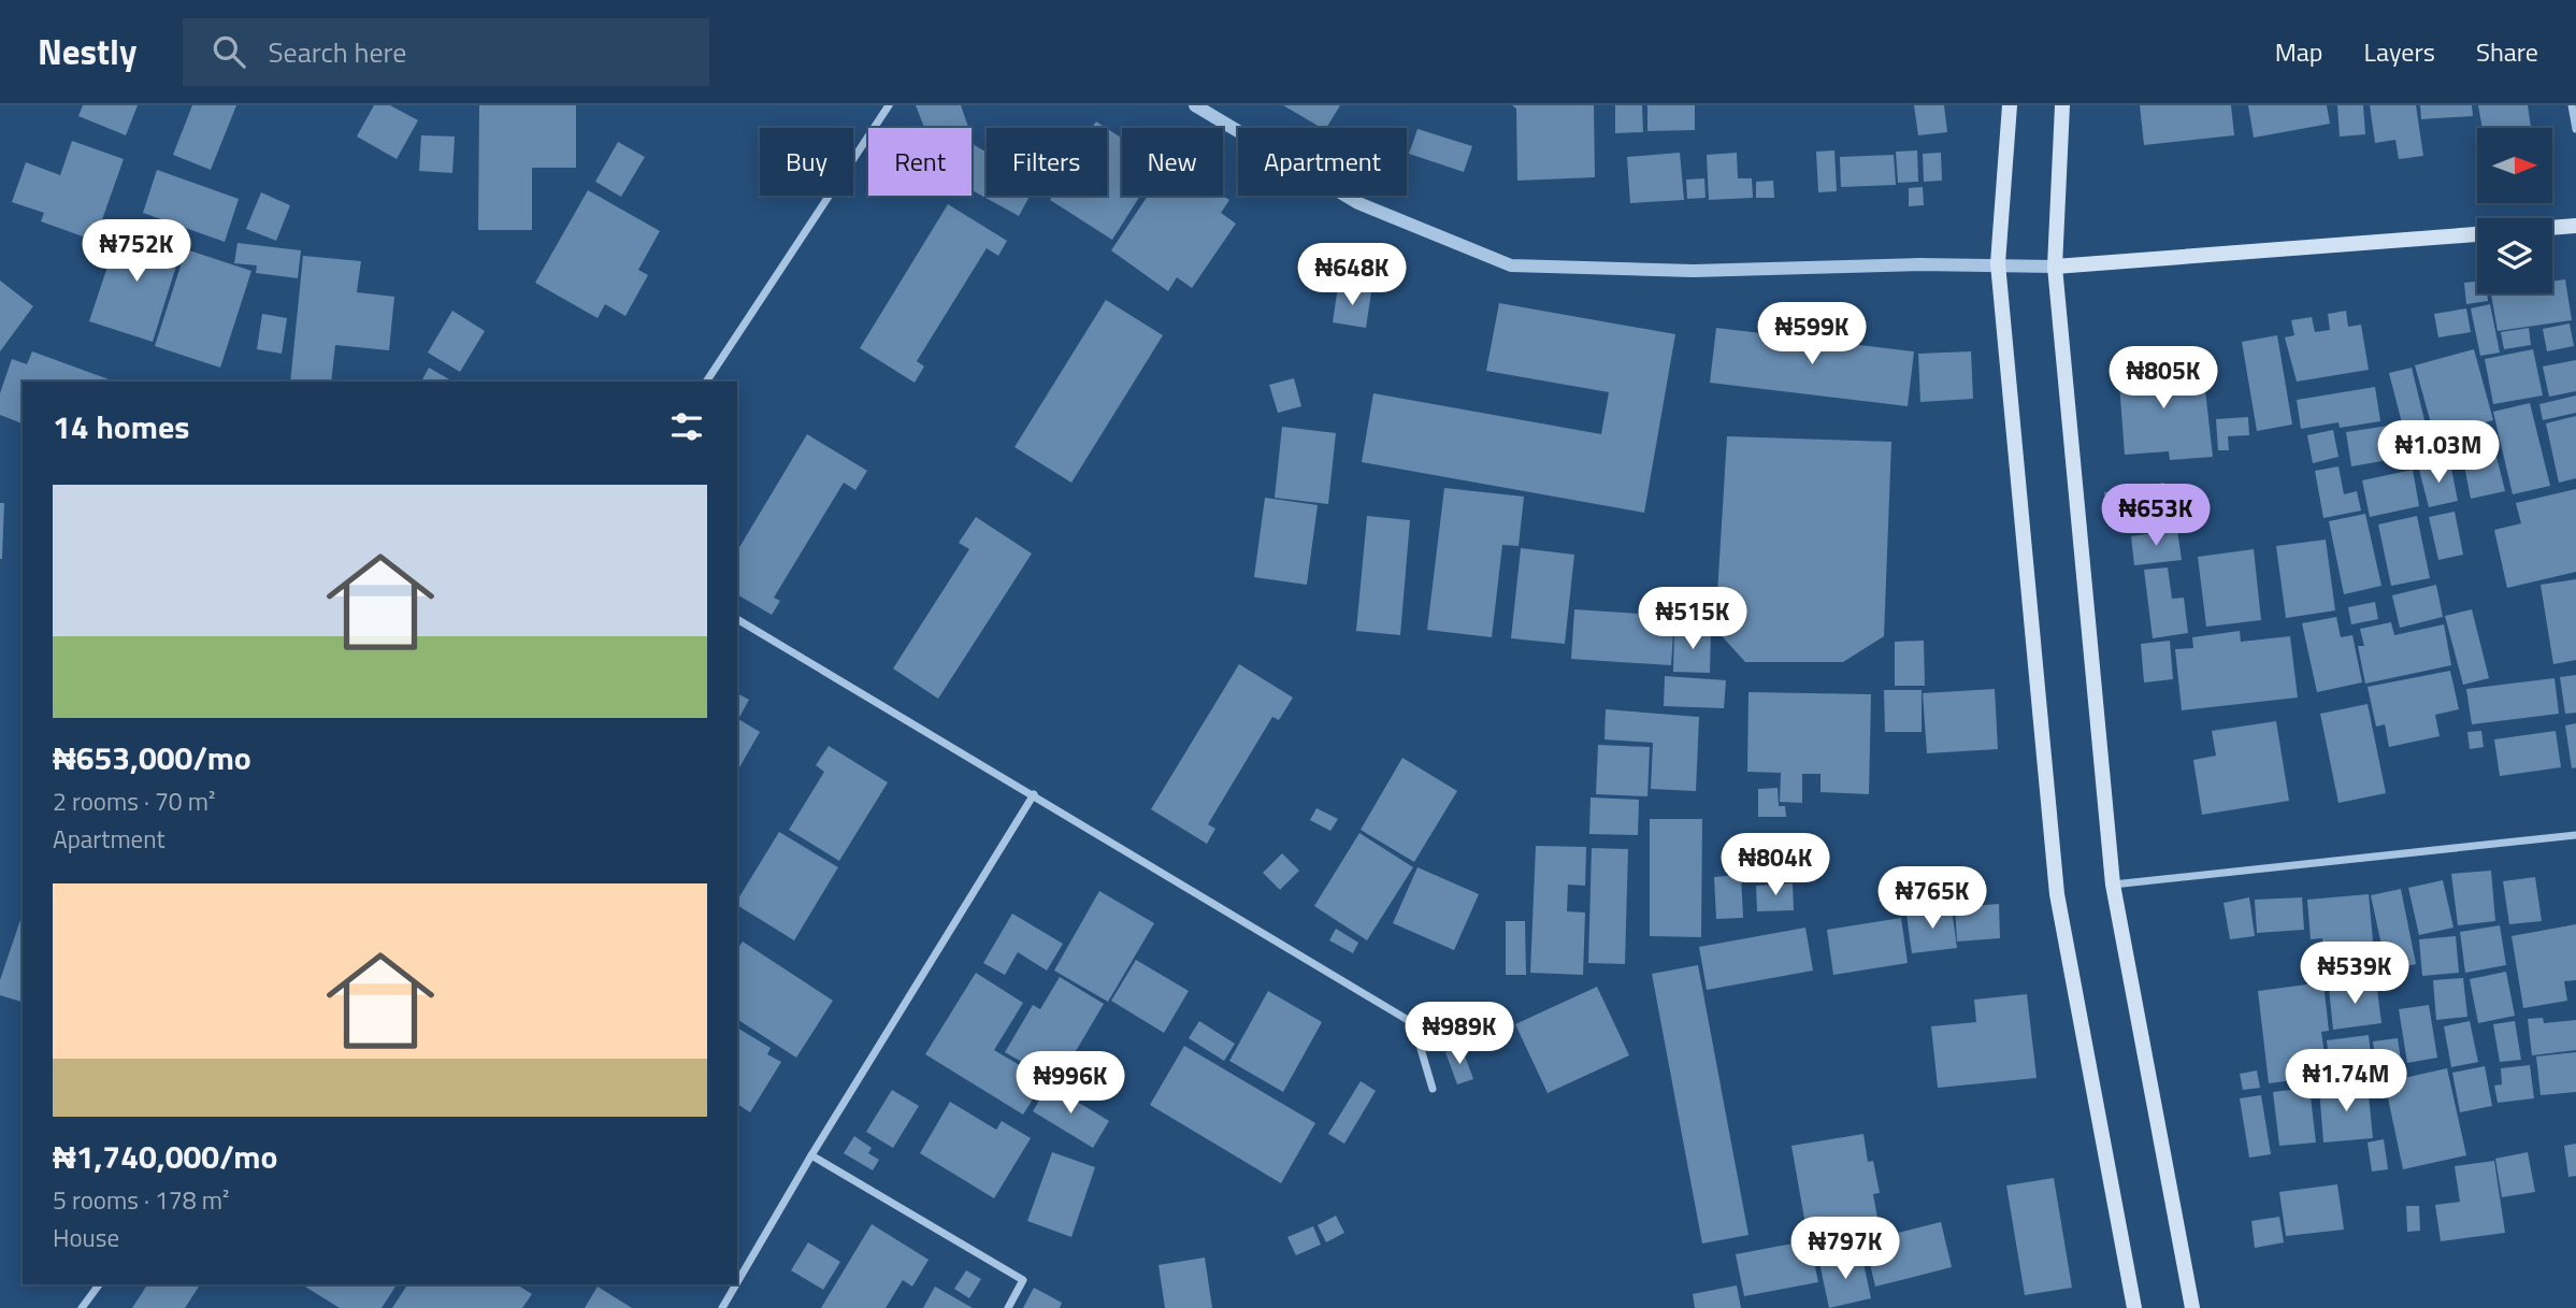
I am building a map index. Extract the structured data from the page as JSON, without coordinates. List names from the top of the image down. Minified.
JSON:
{"north":"right","page":{"header":"Nestly","search":"Search here","nav":["Map","Layers","Share"],"chip":["Buy","Rent","Filters","New","Apartment"],"price":["₦752K","₦648K","₦599K","₦805K","₦1.03M","₦653K","₦515K","₦804K","₦765K","₦539K","₦989K","₦1.74M","₦996K","₦797K"],"heading":"14 homes","list":[{"name":"₦653,000/mo","note":"2 rooms · 70 m² · Apartment"},{"name":"₦1,740,000/mo","note":"5 rooms · 178 m² · House"}]}}
